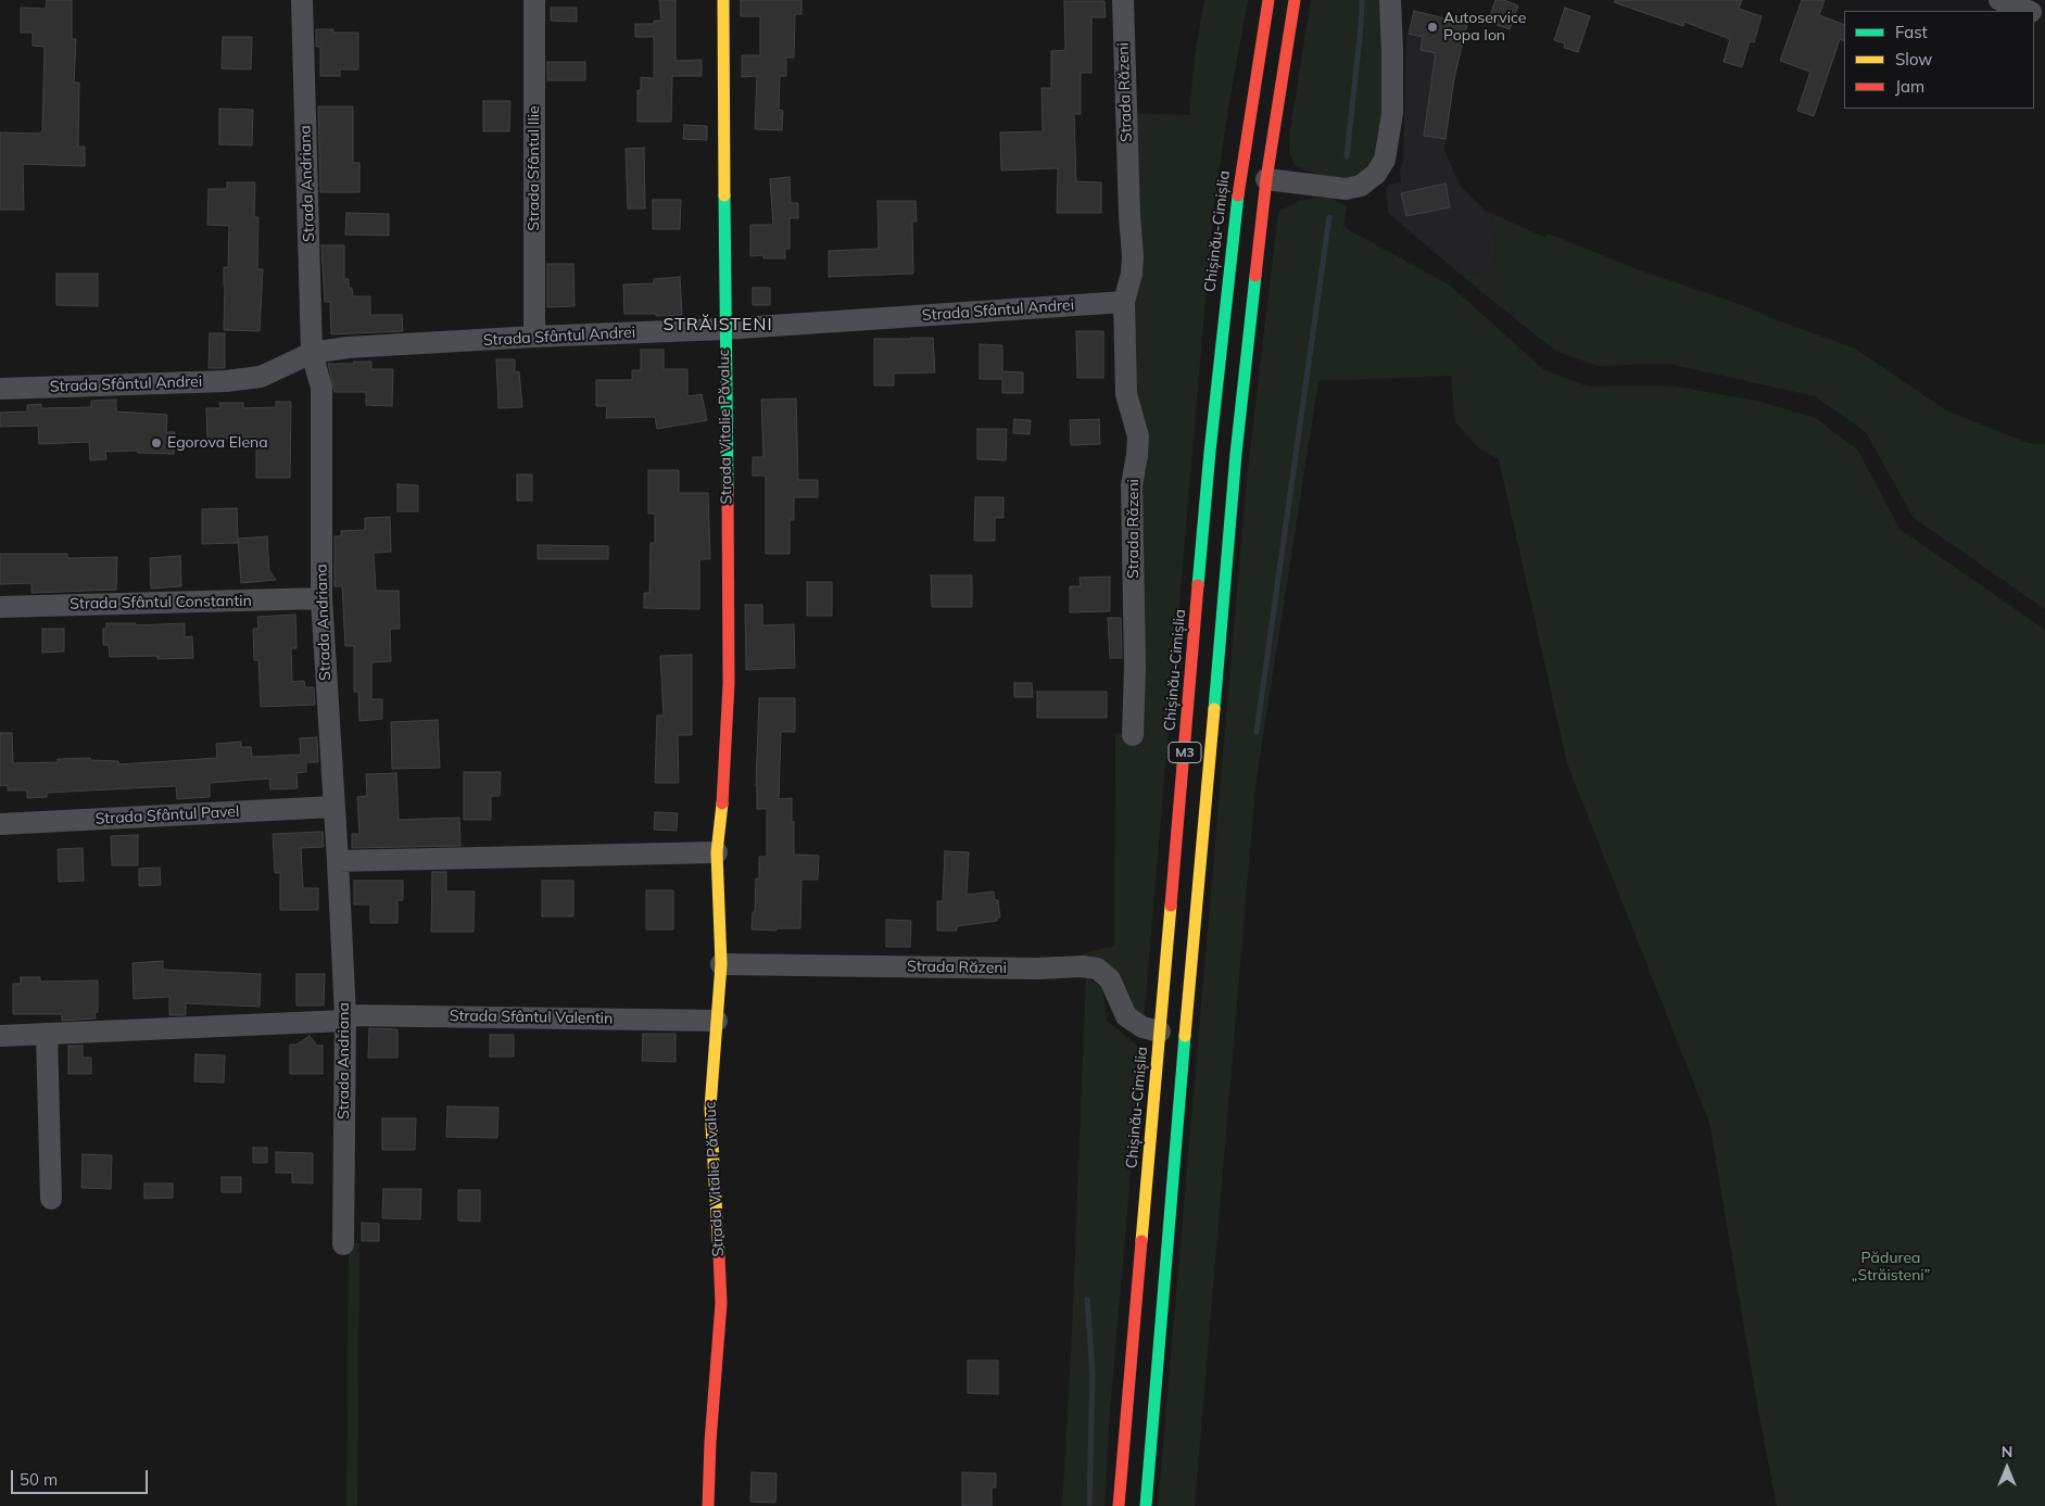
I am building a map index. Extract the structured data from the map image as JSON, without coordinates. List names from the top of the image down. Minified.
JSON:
{"streets":{"main road":["Chișinău-Cimișlia","Strada Vitalie Păvaluc","M3"],"street":["Strada Răzeni","Strada Sfântul Ilie","Strada Andriana","Strada Sfântul Andrei","Strada Sfântul Constantin","Strada Sfântul Pavel","Strada Sfântul Valentin"]},"crossings":[["Strada Răzeni","Chișinău-Cimișlia"],["Strada Răzeni","Strada Sfântul Andrei"],["Strada Răzeni","Strada Vitalie Păvaluc"],["Strada Sfântul Ilie","Strada Sfântul Andrei"],["Strada Andriana","Strada Sfântul Andrei"],["Strada Andriana","Strada Sfântul Constantin"],["Strada Andriana","Strada Sfântul Pavel"],["Strada Andriana","Strada Sfântul Valentin"],["Strada Sfântul Andrei","Strada Vitalie Păvaluc"],["Strada Vitalie Păvaluc","Strada Sfântul Valentin"]],"districts":["STRĂISTENI"],"parks":["Pădurea „Străisteni”"],"places":["Autoservice Popa Ion","Egorova Elena"],"legend":["Fast","Slow","Jam"],"scale_bar":"50 m","north":"top"}
